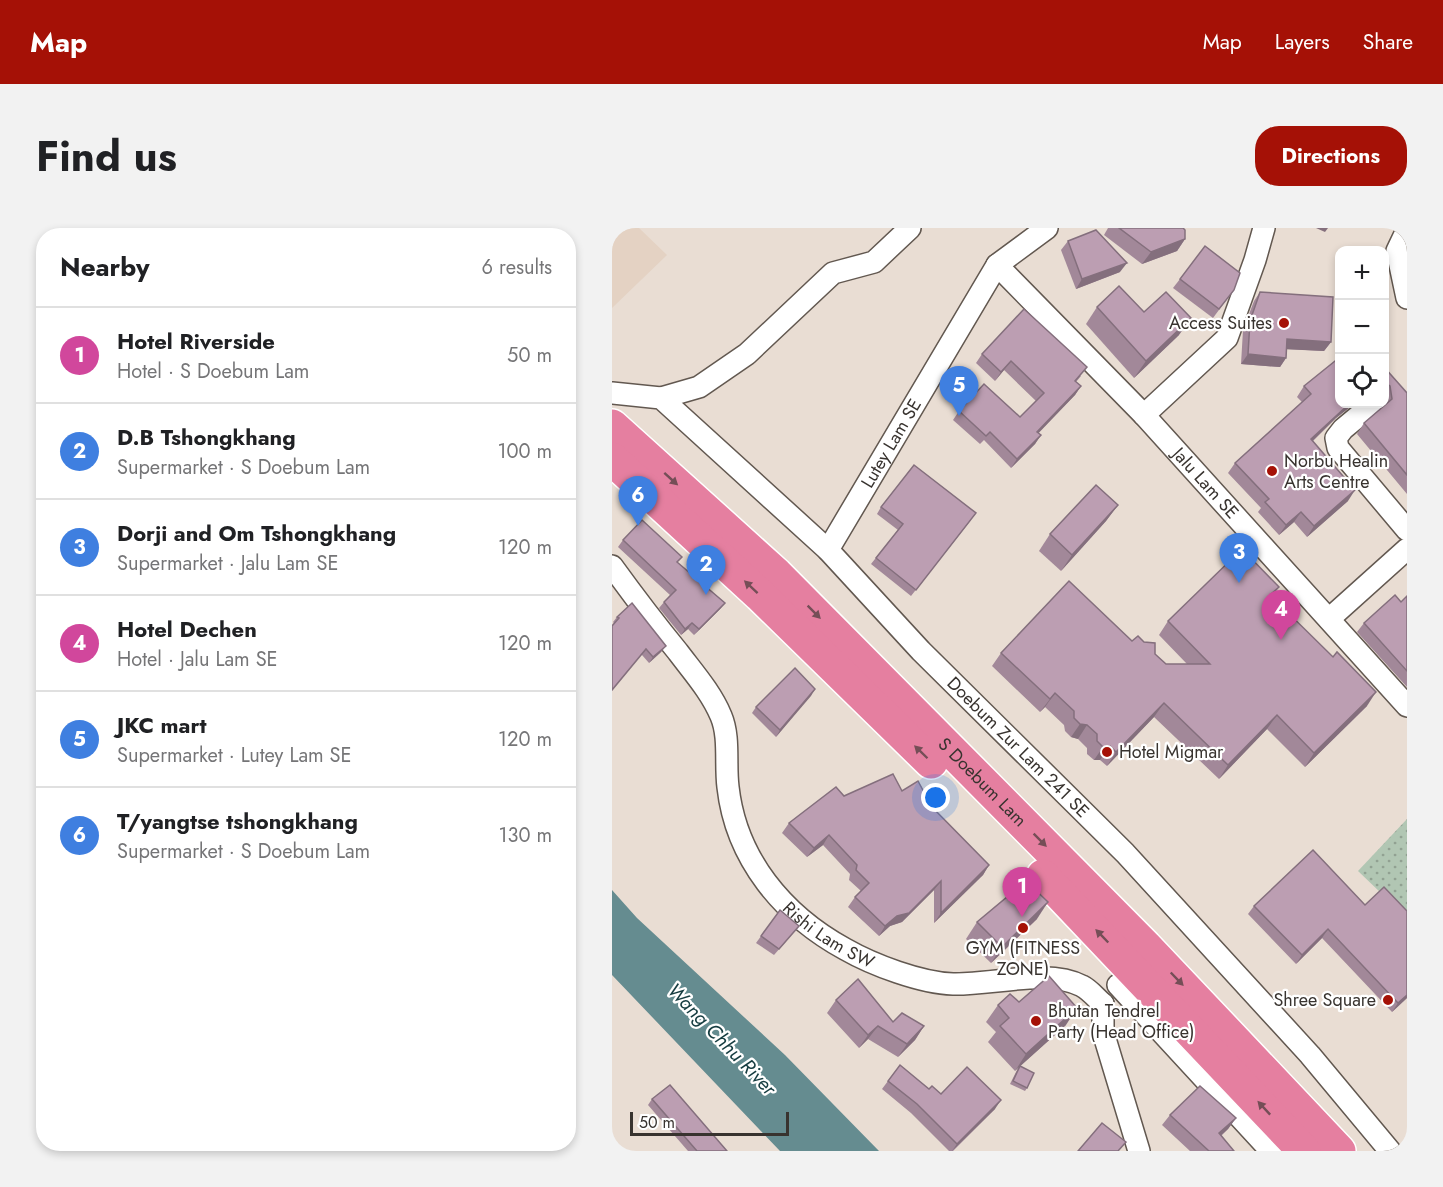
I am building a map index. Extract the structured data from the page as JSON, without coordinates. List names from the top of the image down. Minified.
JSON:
{"streets":{"highway":["S Doebum Lam"],"street":["Lutey Lam SE","Jalu Lam SE","Doebum Zur Lam 241 SE","Rishi Lam SW"]},"crossings":[["Lutey Lam SE","Jalu Lam SE"],["Lutey Lam SE","Doebum Zur Lam 241 SE"]],"water":["Wang Chhu River"],"places":["Access Suites","Norbu Healin Arts Centre","Hotel Migmar","GYM (FITNESS ZONE)","Shree Square","Bhutan Tendrel Party (Head Office)"],"scale_bar":"50 m","page":{"header":"Map","nav":["Map","Layers","Share"],"title":"Find us","buttons":"Directions","heading":["Nearby","6 results"],"map_buttons":["+","−"],"list":[{"mark":"1","name":"Hotel Riverside","note":"Hotel · S Doebum Lam","value":"50 m"},{"mark":"2","name":"D.B Tshongkhang","note":"Supermarket · S Doebum Lam","value":"100 m"},{"mark":"3","name":"Dorji and Om Tshongkhang","note":"Supermarket · Jalu Lam SE","value":"120 m"},{"mark":"4","name":"Hotel Dechen","note":"Hotel · Jalu Lam SE","value":"120 m"},{"mark":"5","name":"JKC mart","note":"Supermarket · Lutey Lam SE","value":"120 m"},{"mark":"6","name":"T/yangtse tshongkhang","note":"Supermarket · S Doebum Lam","value":"130 m"}],"pins":["5","6","3","2","4","1"],"scale":"50 m"}}
